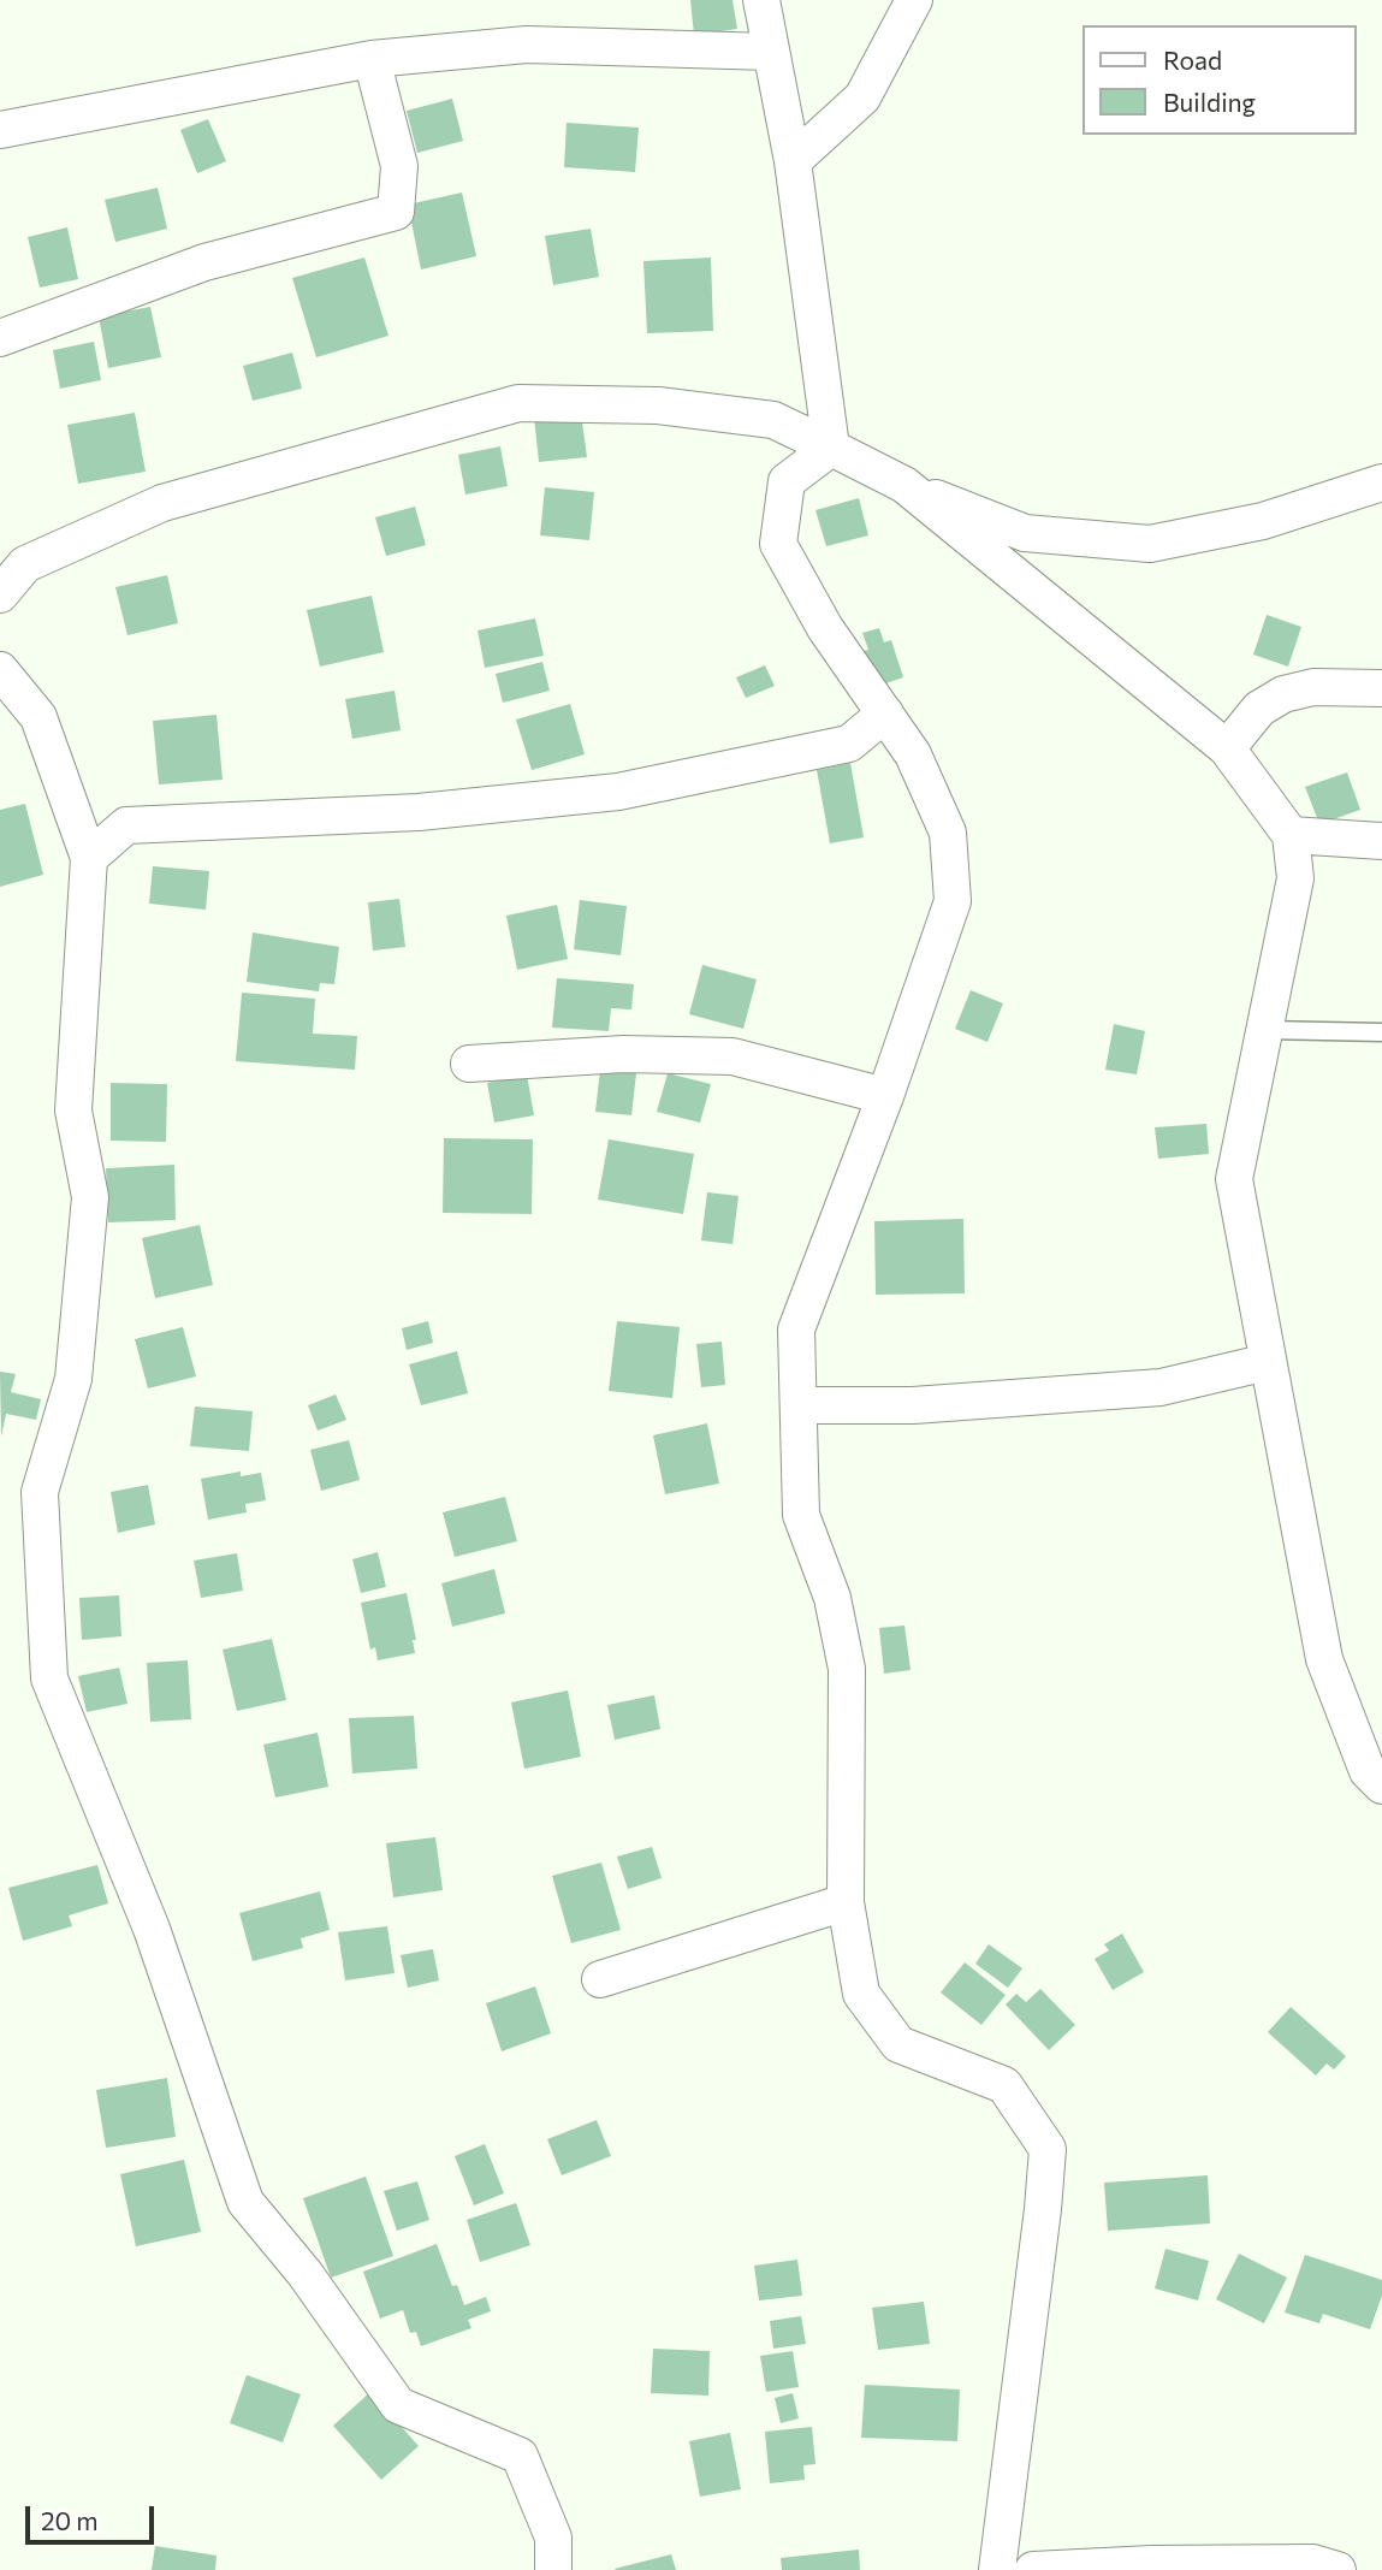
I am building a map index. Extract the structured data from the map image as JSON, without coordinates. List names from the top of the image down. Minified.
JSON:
{"legend":["Road","Building"],"scale_bar":"20 m"}
